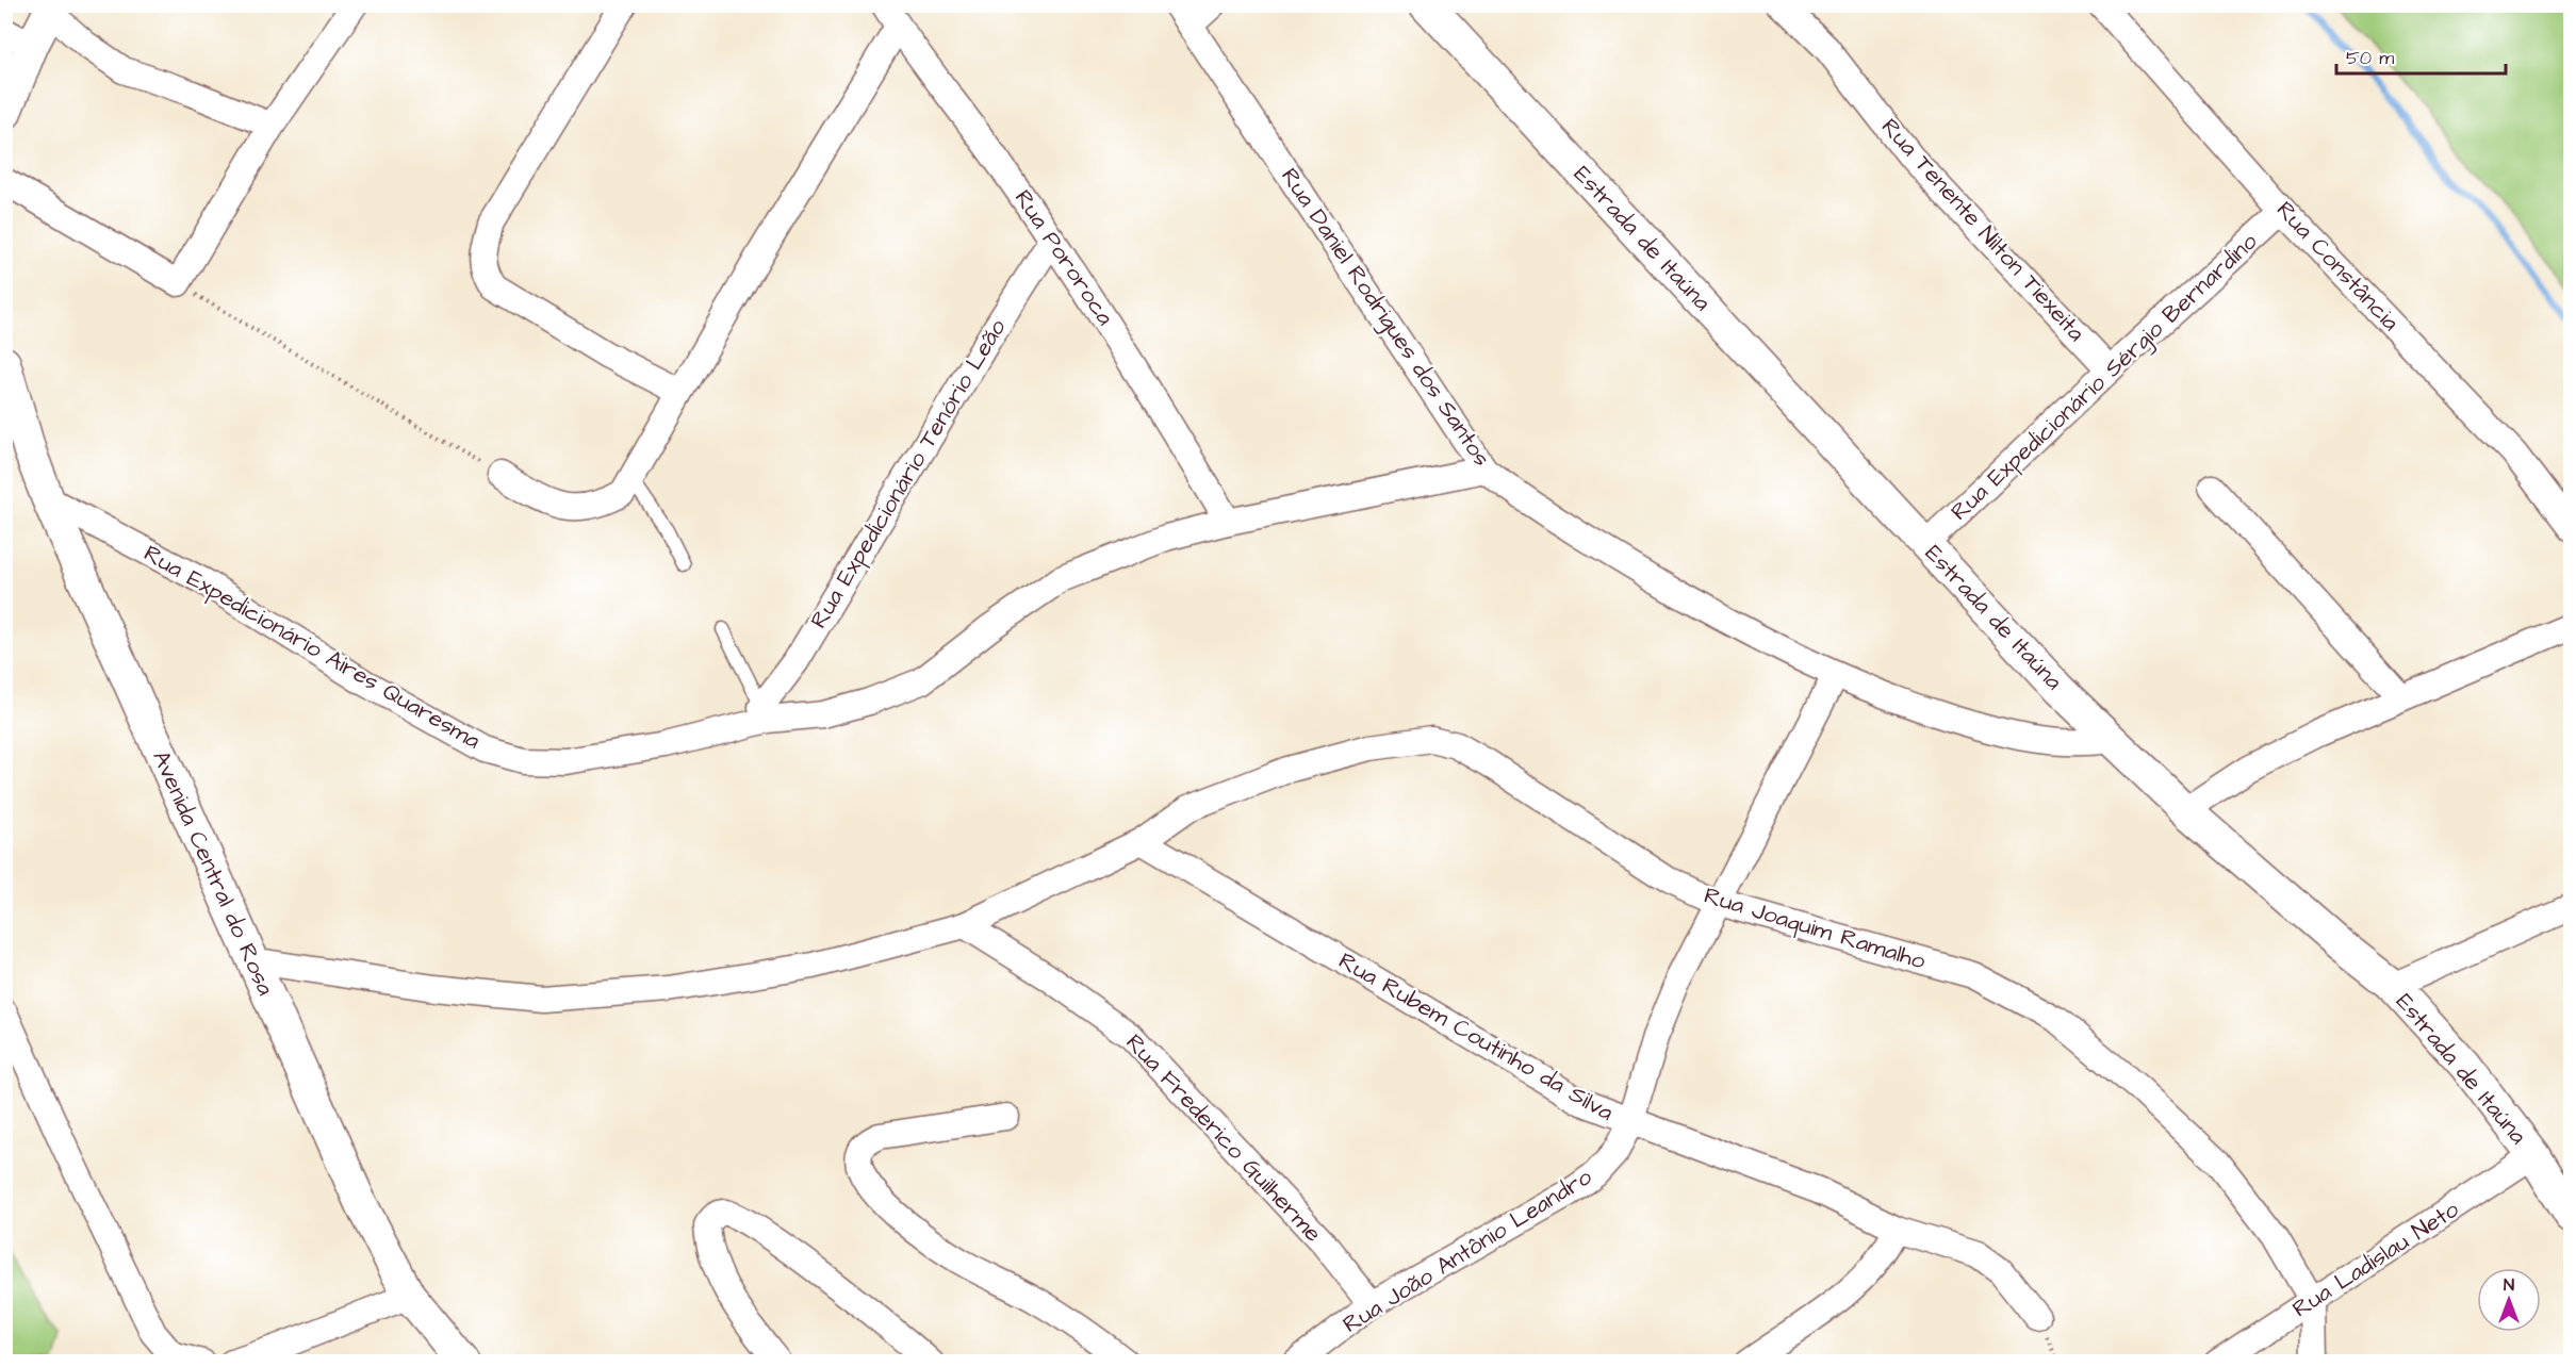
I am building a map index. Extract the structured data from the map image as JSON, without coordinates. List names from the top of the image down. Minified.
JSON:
{"streets":{"street":["Rua Tenente Nilton Tiexeita","Estrada de Itaúna","Rua Pororoca","Rua Constância","Rua Daniel Rodrigues dos Santos","Rua Expedicionário Sérgio Bernardino","Rua Expedicionário Tenório Leão","Rua Expedicionário Aires Quaresma","Avenida Central do Rosa","Rua Joaquim Ramalho","Rua Rubem Coutinho da Silva","Rua Frederico Guilherme","Rua João Antônio Leandro","Rua Ladislau Neto"]},"crossings":[["Rua Tenente Nilton Tiexeita","Rua Expedicionário Sérgio Bernardino"],["Estrada de Itaúna","Rua Daniel Rodrigues dos Santos"],["Estrada de Itaúna","Rua Expedicionário Sérgio Bernardino"],["Estrada de Itaúna","Rua Ladislau Neto"],["Rua Pororoca","Rua Expedicionário Tenório Leão"],["Rua Pororoca","Rua Expedicionário Aires Quaresma"],["Rua Constância","Rua Expedicionário Sérgio Bernardino"],["Rua Daniel Rodrigues dos Santos","Rua Expedicionário Aires Quaresma"],["Rua Daniel Rodrigues dos Santos","Rua João Antônio Leandro"],["Rua Expedicionário Tenório Leão","Rua Expedicionário Aires Quaresma"],["Rua Expedicionário Aires Quaresma","Avenida Central do Rosa"],["Avenida Central do Rosa","Rua Joaquim Ramalho"],["Rua Joaquim Ramalho","Rua Rubem Coutinho da Silva"],["Rua Joaquim Ramalho","Rua Frederico Guilherme"],["Rua Joaquim Ramalho","Rua João Antônio Leandro"],["Rua Joaquim Ramalho","Rua Ladislau Neto"],["Rua Rubem Coutinho da Silva","Rua João Antônio Leandro"],["Rua Frederico Guilherme","Rua João Antônio Leandro"]],"scale_bar":"50 m","north":"top"}
